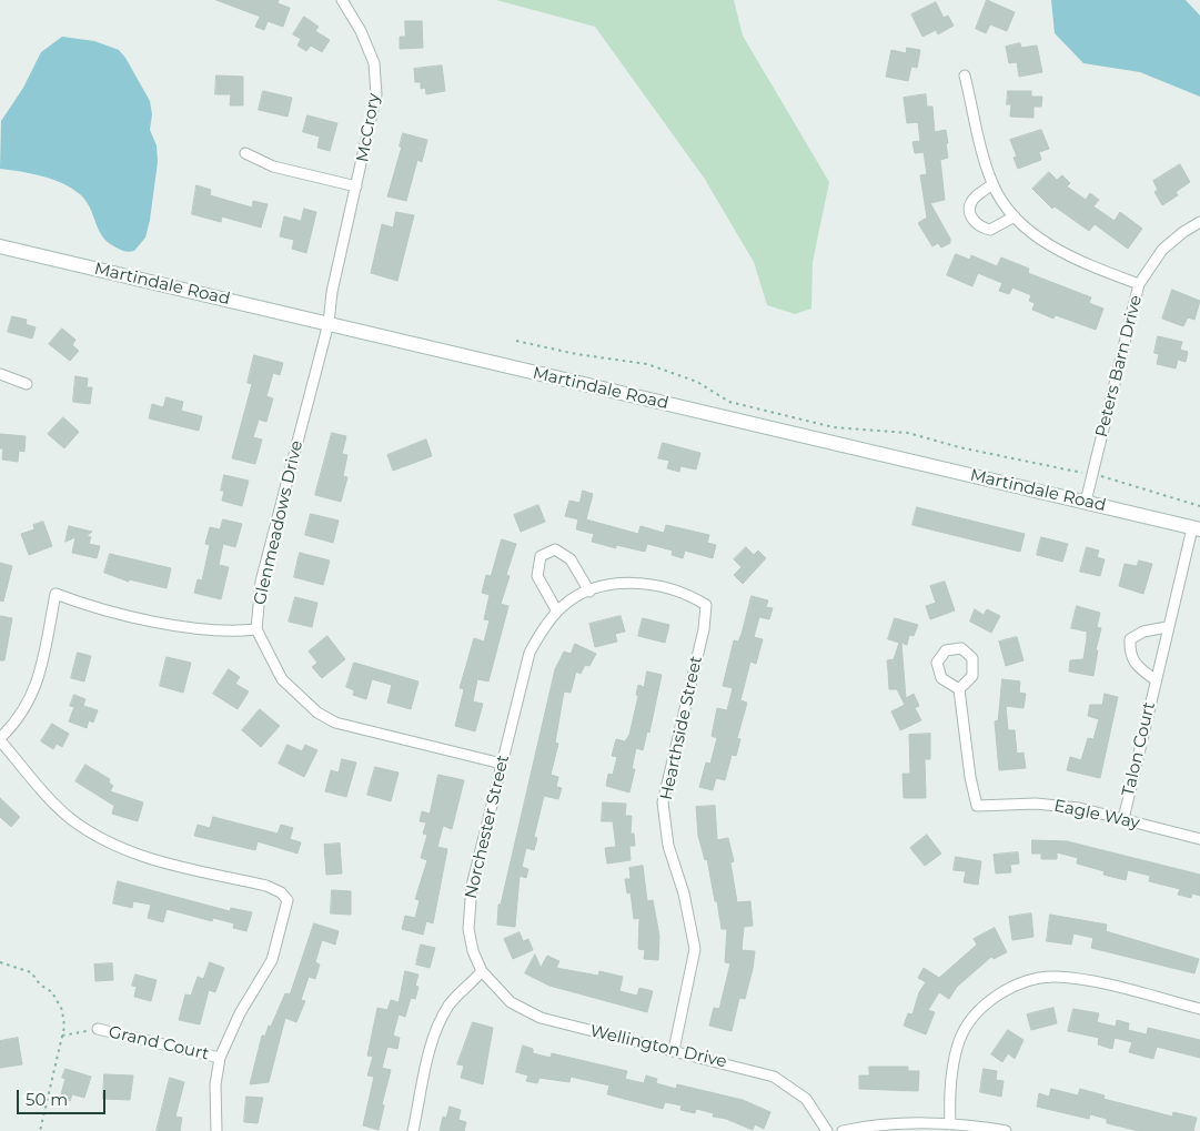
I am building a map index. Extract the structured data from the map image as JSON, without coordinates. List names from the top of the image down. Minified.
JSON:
{"streets":{"street":["McCrory","Martindale Road","Peters Barn Drive","Glenmeadows Drive","Hearthside Street","Talon Court","Eagle Way","Norchester Street","Grand Court","Wellington Drive"]},"crossings":[["McCrory","Martindale Road"],["McCrory","Glenmeadows Drive"],["Martindale Road","Peters Barn Drive"],["Martindale Road","Glenmeadows Drive"],["Martindale Road","Talon Court"],["Glenmeadows Drive","Norchester Street"],["Hearthside Street","Norchester Street"],["Hearthside Street","Wellington Drive"],["Talon Court","Eagle Way"],["Norchester Street","Wellington Drive"]],"scale_bar":"50 m"}
